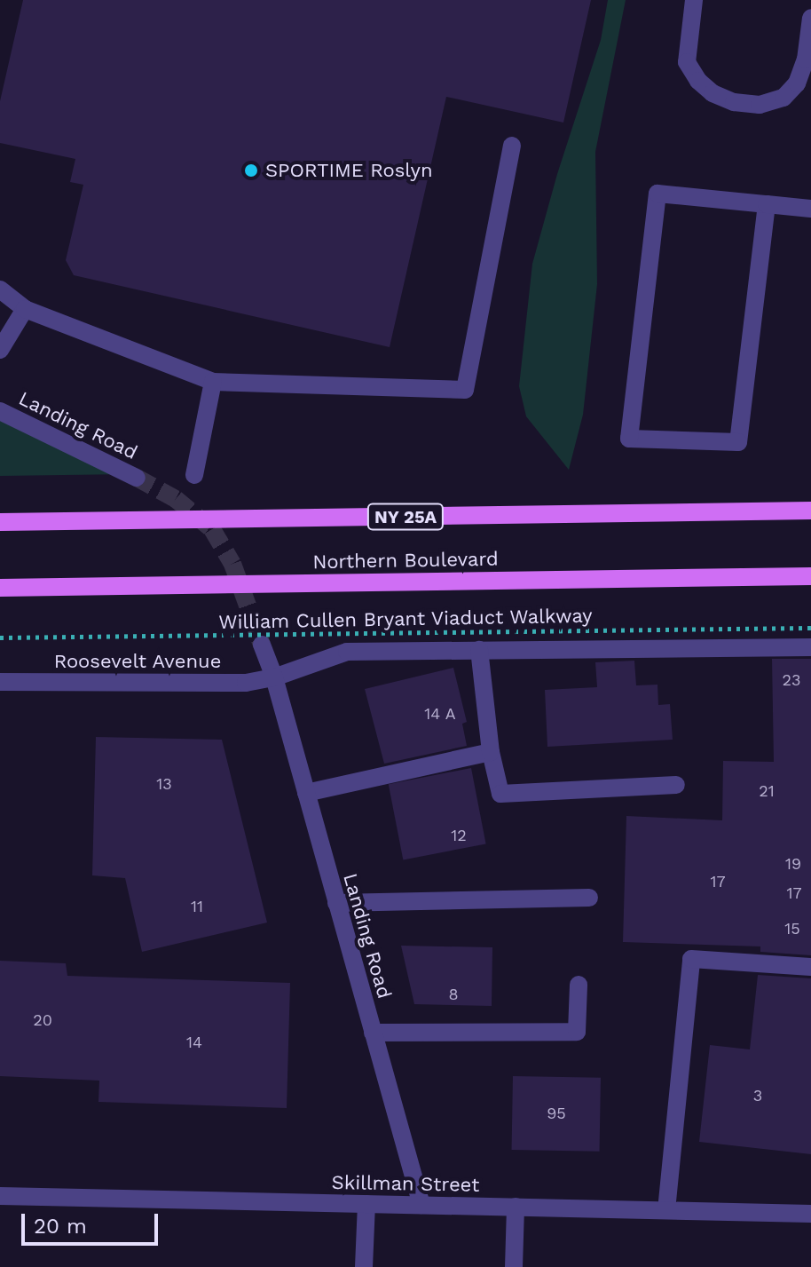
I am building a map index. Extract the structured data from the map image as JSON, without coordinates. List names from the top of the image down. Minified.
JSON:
{"streets":{"main road":["NY 25A","Northern Boulevard"],"street":["Landing Road","Roosevelt Avenue","Skillman Street"],"path":["William Cullen Bryant Viaduct Walkway"]},"crossings":[["Landing Road","Roosevelt Avenue"],["Landing Road","Skillman Street"]],"places":["SPORTIME Roslyn"],"house_numbers":["23","14 A","13","21","12","19","17","17","11","15","8","20","14","3","95"],"scale_bar":"20 m"}
